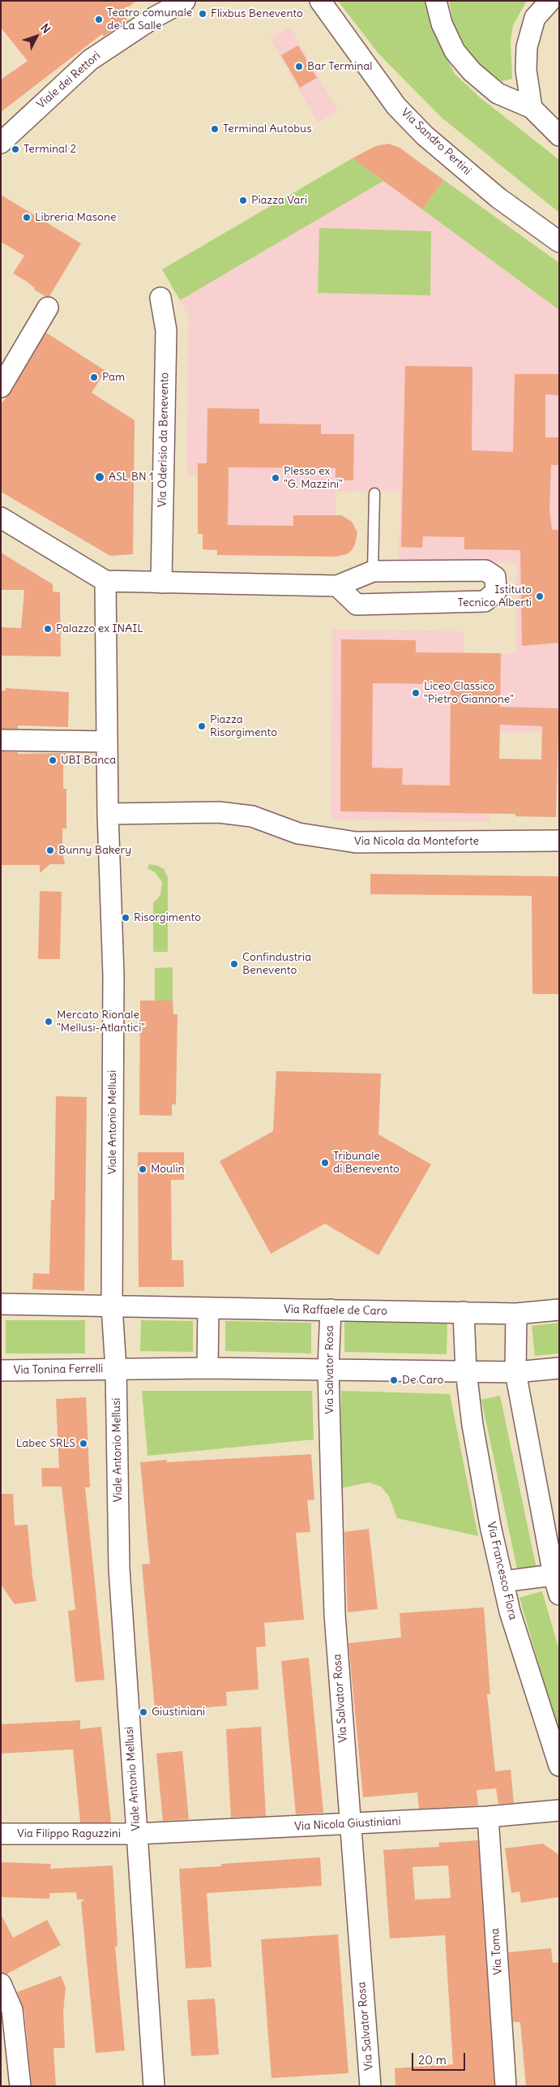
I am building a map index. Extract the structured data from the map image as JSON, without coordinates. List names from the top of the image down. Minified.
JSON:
{"streets":{"street":["Viale dei Rettori","Via Sandro Pertini","Via Oderisio da Benevento","Via Nicola da Monteforte","Viale Antonio Mellusi","Via Raffaele de Caro","Via Tonina Ferrelli","Via Salvator Rosa","Via Francesco Flora","Via Nicola Giustiniani","Via Filippo Raguzzini","Via Toma"]},"crossings":[["Via Nicola da Monteforte","Viale Antonio Mellusi"],["Viale Antonio Mellusi","Via Raffaele de Caro"],["Viale Antonio Mellusi","Via Tonina Ferrelli"],["Viale Antonio Mellusi","Via Nicola Giustiniani"],["Viale Antonio Mellusi","Via Filippo Raguzzini"],["Via Raffaele de Caro","Via Salvator Rosa"],["Via Raffaele de Caro","Via Francesco Flora"],["Via Salvator Rosa","Via Nicola Giustiniani"],["Via Nicola Giustiniani","Via Filippo Raguzzini"],["Via Nicola Giustiniani","Via Toma"]],"places":["Flixbus Benevento","Teatro comunale de La Salle","Bar Terminal","Terminal Autobus","Terminal 2","Piazza Vari","Libreria Masone","Pam","ASL BN 1","Plesso ex \"G. Mazzini\"","Istituto Tecnico Alberti","Palazzo ex INAIL","Liceo Classico \"Pietro Giannone\"","Piazza Risorgimento","UBI Banca","Bunny Bakery","Risorgimento","Confindustria Benevento","Mercato Rionale \"Mellusi-Atlantici\"","Tribunale di Benevento","Moulin","De Caro","Labec SRLS","Giustiniani"],"scale_bar":"20 m","north":"top right"}
